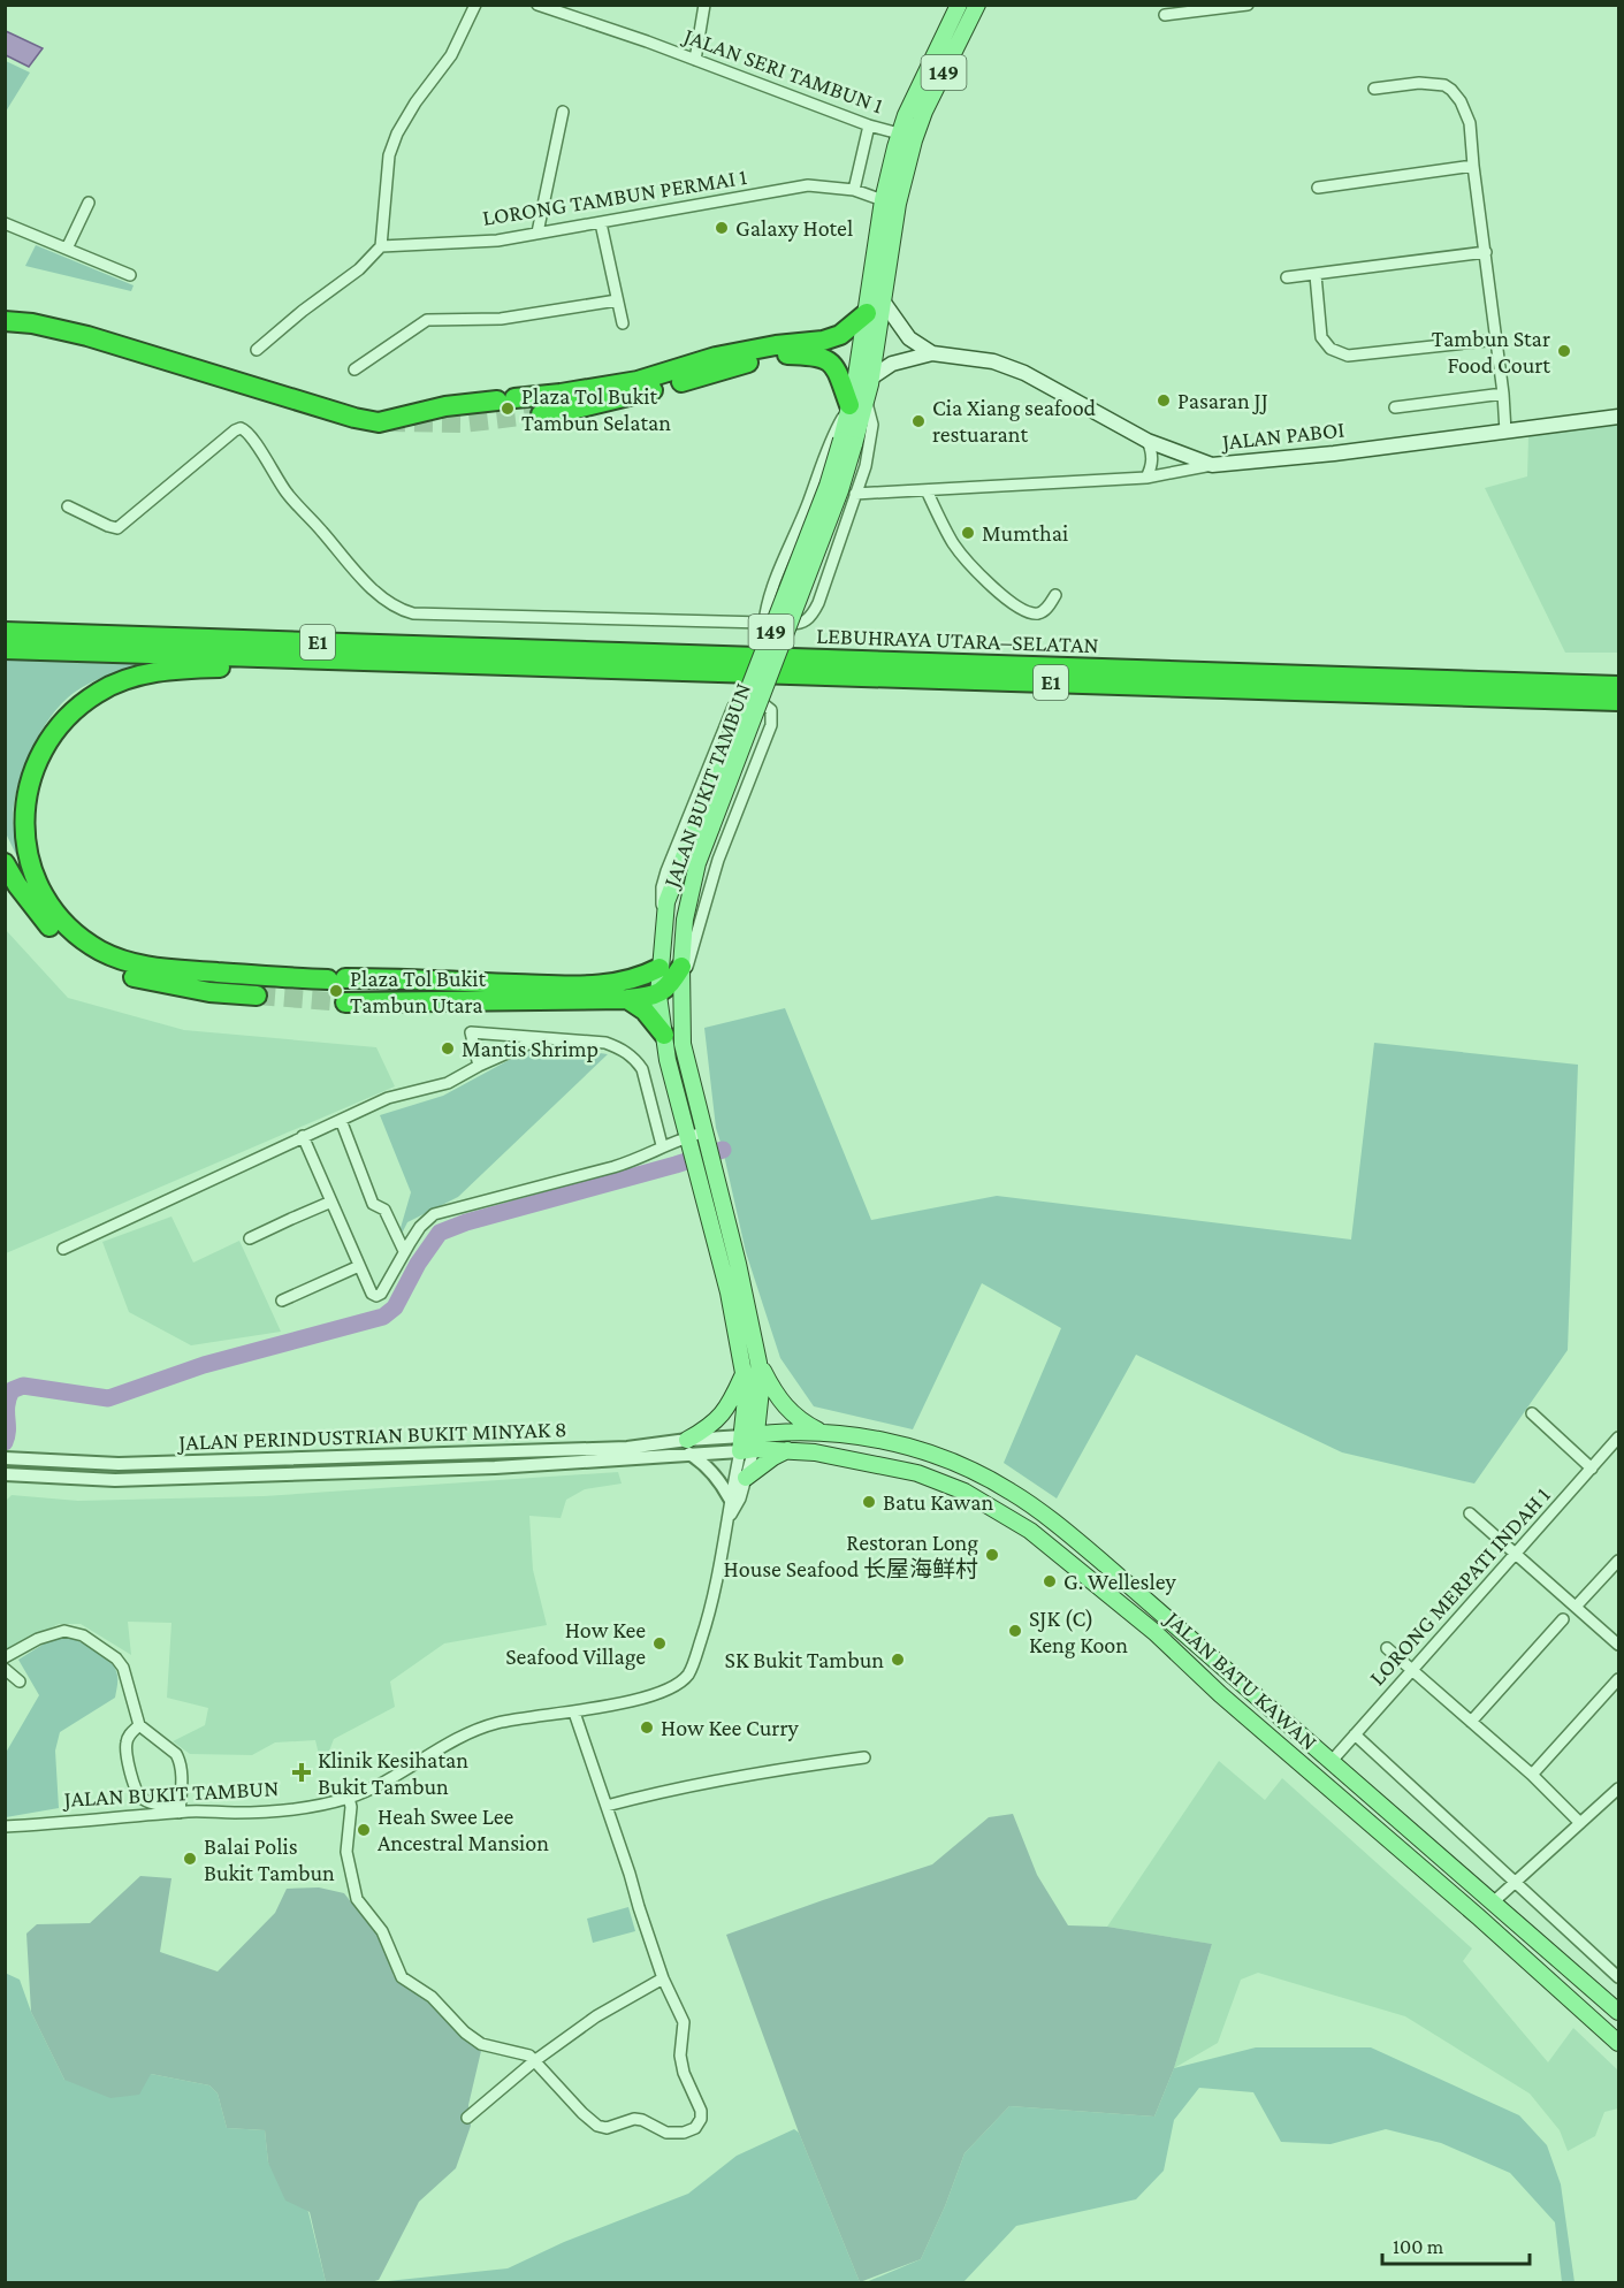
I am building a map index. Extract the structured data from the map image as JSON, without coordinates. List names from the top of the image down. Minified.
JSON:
{"streets":{"highway":["LEBUHRAYA UTARA–SELATAN","E1"],"main road":["149","JALAN PABOI","JALAN BUKIT TAMBUN","JALAN BATU KAWAN"],"street":["JALAN SERI TAMBUN 1","LORONG TAMBUN PERMAI 1","JALAN PERINDUSTRIAN BUKIT MINYAK 8","LORONG MERPATI INDAH 1"]},"crossings":[["JALAN SERI TAMBUN 1","JALAN BUKIT TAMBUN"],["LORONG TAMBUN PERMAI 1","JALAN BUKIT TAMBUN"],["JALAN PABOI","JALAN BUKIT TAMBUN"],["JALAN BUKIT TAMBUN","JALAN PERINDUSTRIAN BUKIT MINYAK 8"],["JALAN BUKIT TAMBUN","JALAN BATU KAWAN"],["JALAN PERINDUSTRIAN BUKIT MINYAK 8","JALAN BATU KAWAN"],["LORONG MERPATI INDAH 1","JALAN BATU KAWAN"]],"places":{"other":["Galaxy Hotel","Tambun Star Food Court","Pasaran JJ","Plaza Tol Bukit Tambun Selatan","Cia Xiang seafood restuarant","Mumthai","Plaza Tol Bukit Tambun Utara","Mantis Shrimp","Batu Kawan","Restoran Long House Seafood 长屋海鲜村","G. Wellesley","SJK (C) Keng Koon","How Kee Seafood Village","SK Bukit Tambun","How Kee Curry","Heah Swee Lee Ancestral Mansion","Balai Polis Bukit Tambun"],"health":["Klinik Kesihatan Bukit Tambun"]},"scale_bar":"100 m"}
